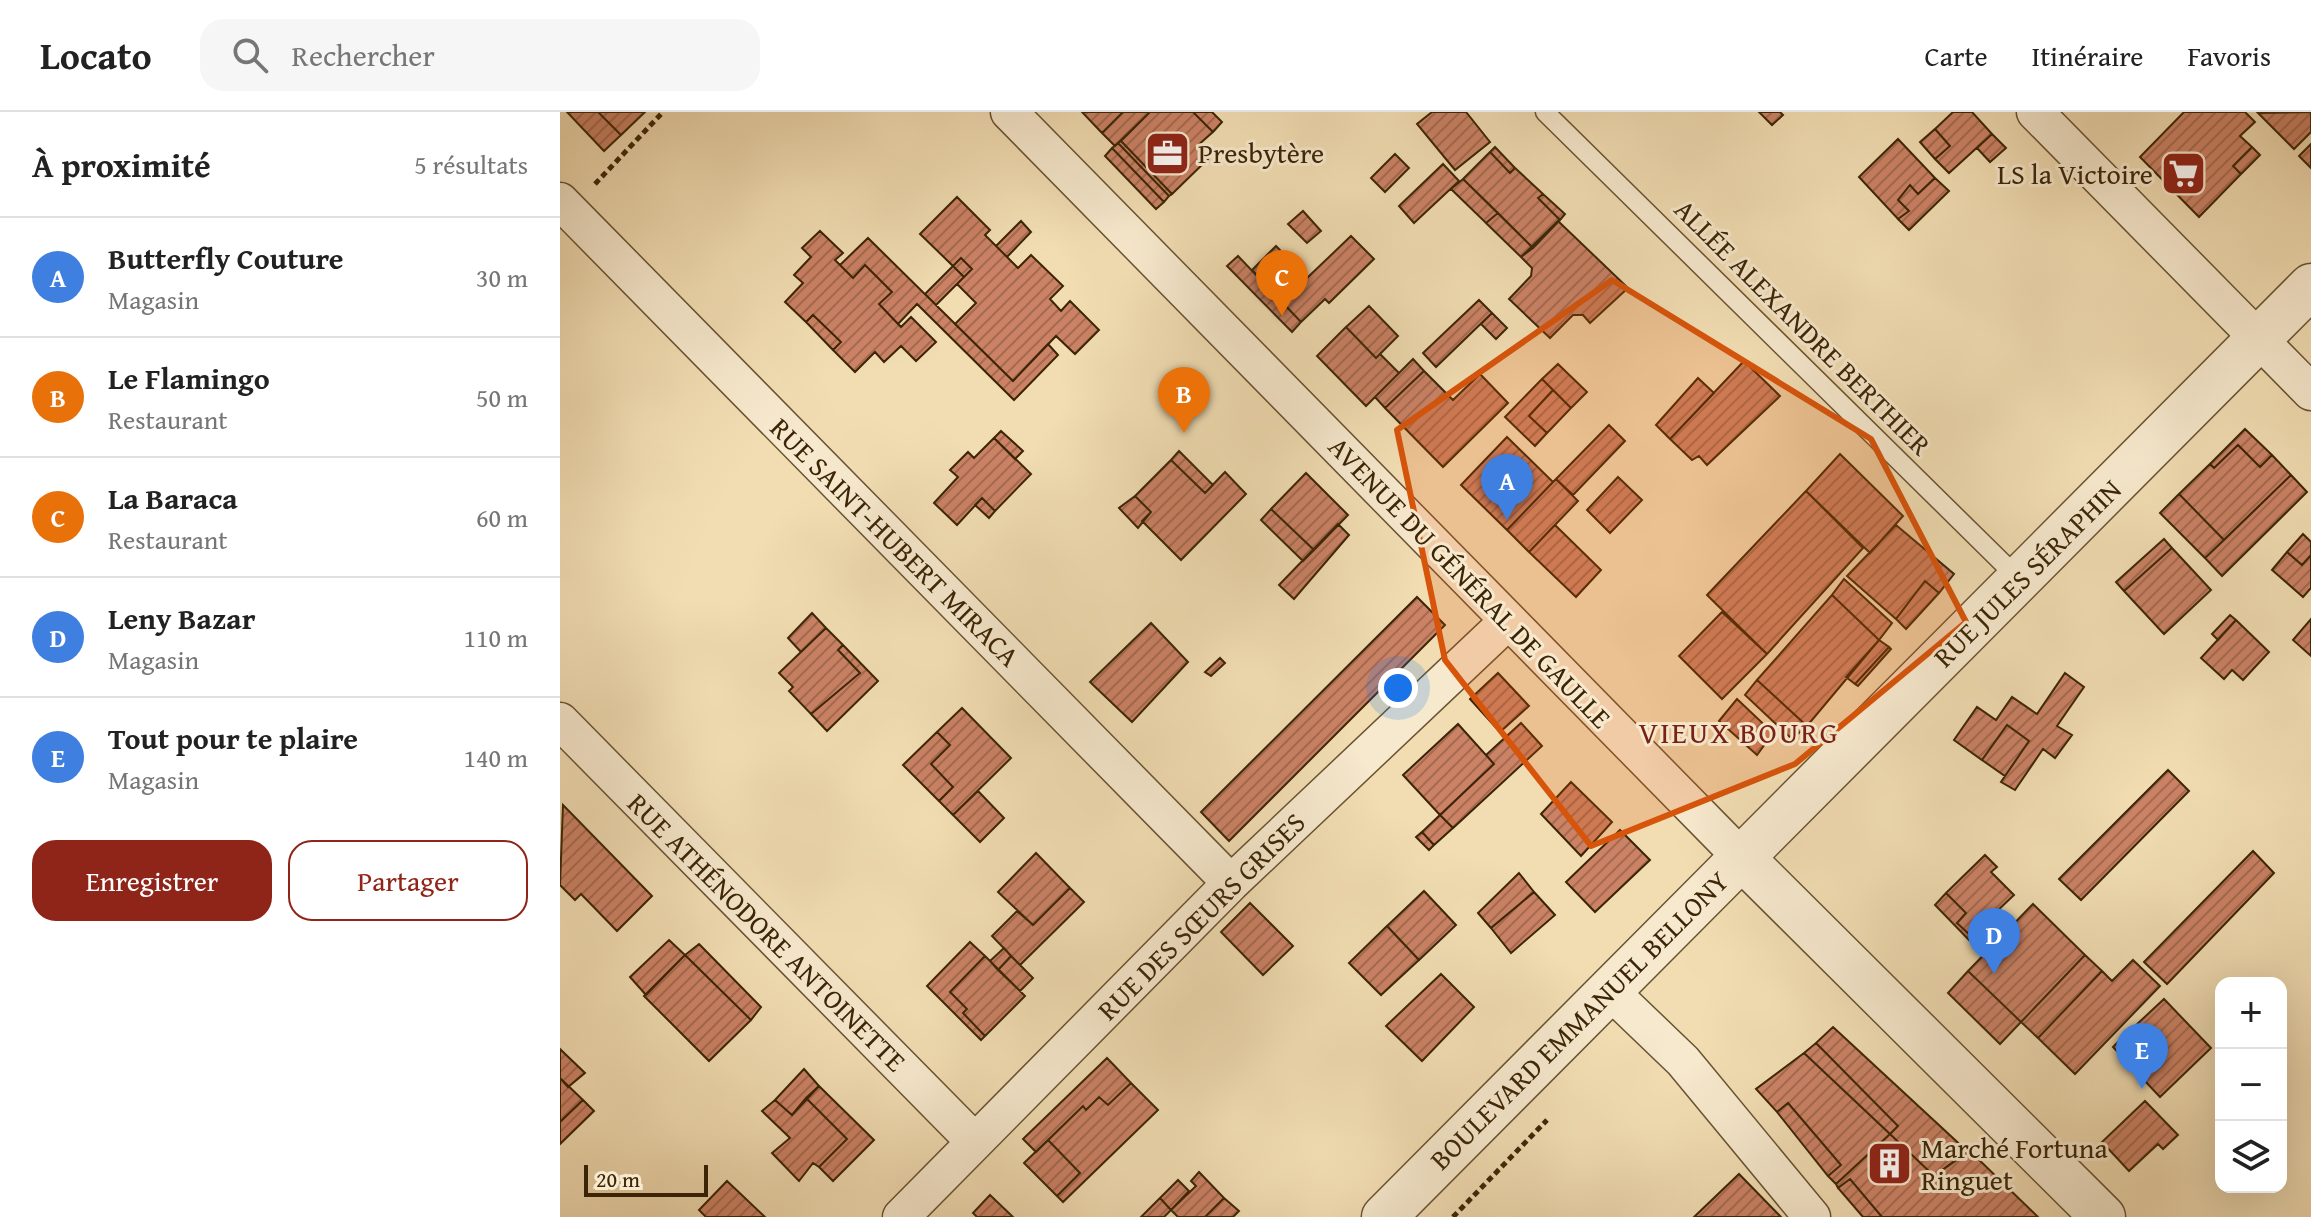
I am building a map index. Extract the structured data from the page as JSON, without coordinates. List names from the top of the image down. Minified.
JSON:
{"streets":{"street":["RUE SAINT-HUBERT MIRACA","RUE JULES SÉRAPHIN","AVENUE DU GÉNÉRAL DE GAULLE","RUE DES SŒURS GRISES","RUE ATHÉNODORE ANTOINETTE","BOULEVARD EMMANUEL BELLONY"],"lane":["ALLÉE ALEXANDRE BERTHIER"]},"crossings":[["ALLÉE ALEXANDRE BERTHIER","RUE JULES SÉRAPHIN"],["RUE SAINT-HUBERT MIRACA","RUE DES SŒURS GRISES"],["RUE JULES SÉRAPHIN","AVENUE DU GÉNÉRAL DE GAULLE"],["RUE JULES SÉRAPHIN","BOULEVARD EMMANUEL BELLONY"],["AVENUE DU GÉNÉRAL DE GAULLE","RUE DES SŒURS GRISES"],["AVENUE DU GÉNÉRAL DE GAULLE","BOULEVARD EMMANUEL BELLONY"],["RUE DES SŒURS GRISES","RUE ATHÉNODORE ANTOINETTE"]],"districts":["VIEUX BOURG"],"places":{"office":["Presbytère"],"supermarket":["LS la Victoire"],"building":["Marché Fortuna Ringuet"]},"scale_bar":"20 m","page":{"header":"Locato","search":"Rechercher","nav":["Carte","Itinéraire","Favoris"],"heading":["À proximité","5 résultats"],"list":[{"mark":"A","name":"Butterfly Couture","note":"Magasin","value":"30 m"},{"mark":"B","name":"Le Flamingo","note":"Restaurant","value":"50 m"},{"mark":"C","name":"La Baraca","note":"Restaurant","value":"60 m"},{"mark":"D","name":"Leny Bazar","note":"Magasin","value":"110 m"},{"mark":"E","name":"Tout pour te plaire","note":"Magasin","value":"140 m"}],"pins":["C","B","A","D","E"],"buttons":["Enregistrer","Partager"],"map_buttons":["+","−"],"scale":"20 m"}}
